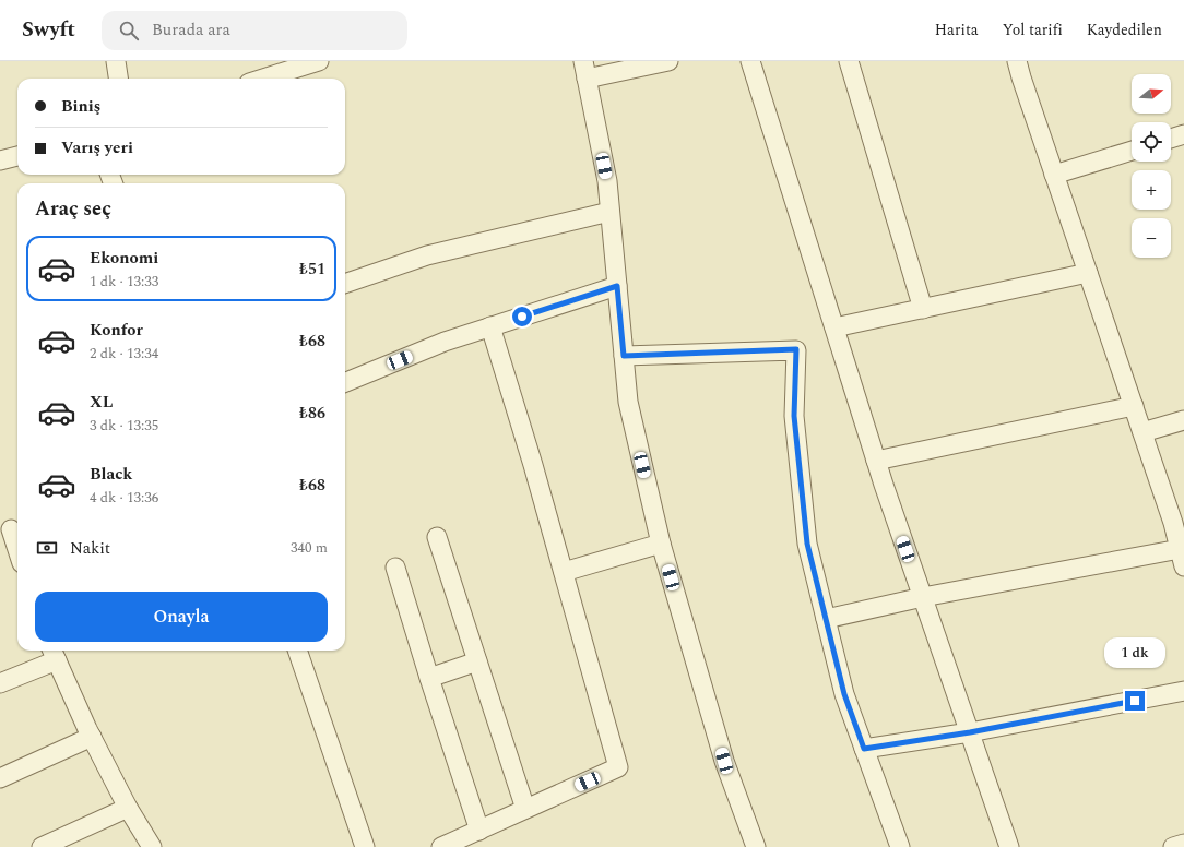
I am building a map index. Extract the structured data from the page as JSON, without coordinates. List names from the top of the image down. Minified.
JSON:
{"north":"right","page":{"header":"Swyft","search":"Burada ara","nav":["Harita","Yol tarifi","Kaydedilen"],"map_buttons":["+","−"],"banner":["Biniş","Varış yeri"],"heading":"Araç seç","list":[{"name":"Ekonomi","note":"1 dk · 13:33","value":"₺51"},{"name":"Konfor","note":"2 dk · 13:34","value":"₺68"},{"name":"XL","note":"3 dk · 13:35","value":"₺86"},{"name":"Black","note":"4 dk · 13:36","value":"₺68"}],"pay":["Nakit","340 m"],"buttons":"Onayla","bubble":"1 dk"}}
